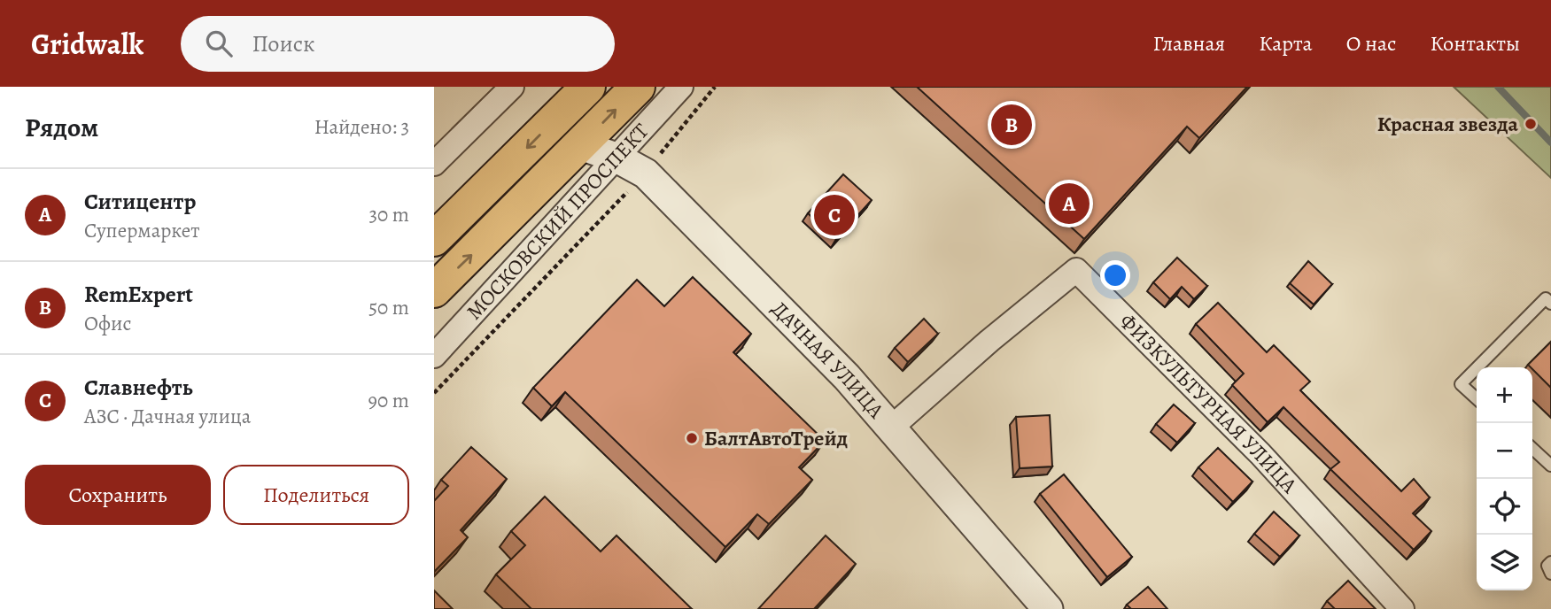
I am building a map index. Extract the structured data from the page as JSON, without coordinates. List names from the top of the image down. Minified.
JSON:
{"streets":{"main road":["МОСКОВСКИЙ ПРОСПЕКТ"],"street":["ДАЧНАЯ УЛИЦА","ФИЗКУЛЬТУРНАЯ УЛИЦА"]},"crossings":[["МОСКОВСКИЙ ПРОСПЕКТ","ДАЧНАЯ УЛИЦА"],["ДАЧНАЯ УЛИЦА","ФИЗКУЛЬТУРНАЯ УЛИЦА"]],"places":["Красная звезда","БалтАвтоТрейд"],"page":{"header":"Gridwalk","search":"Поиск","nav":["Главная","Карта","О нас","Контакты"],"heading":["Рядом","Найдено: 3"],"pins":["B","A","C"],"list":[{"mark":"A","name":"Ситицентр","note":"Супермаркет","value":"30 m"},{"mark":"B","name":"RemExpert","note":"Офис","value":"50 m"},{"mark":"C","name":"Славнефть","note":"АЗС · Дачная улица","value":"90 m"}],"map_buttons":["+","−"],"buttons":["Сохранить","Поделиться"]}}
